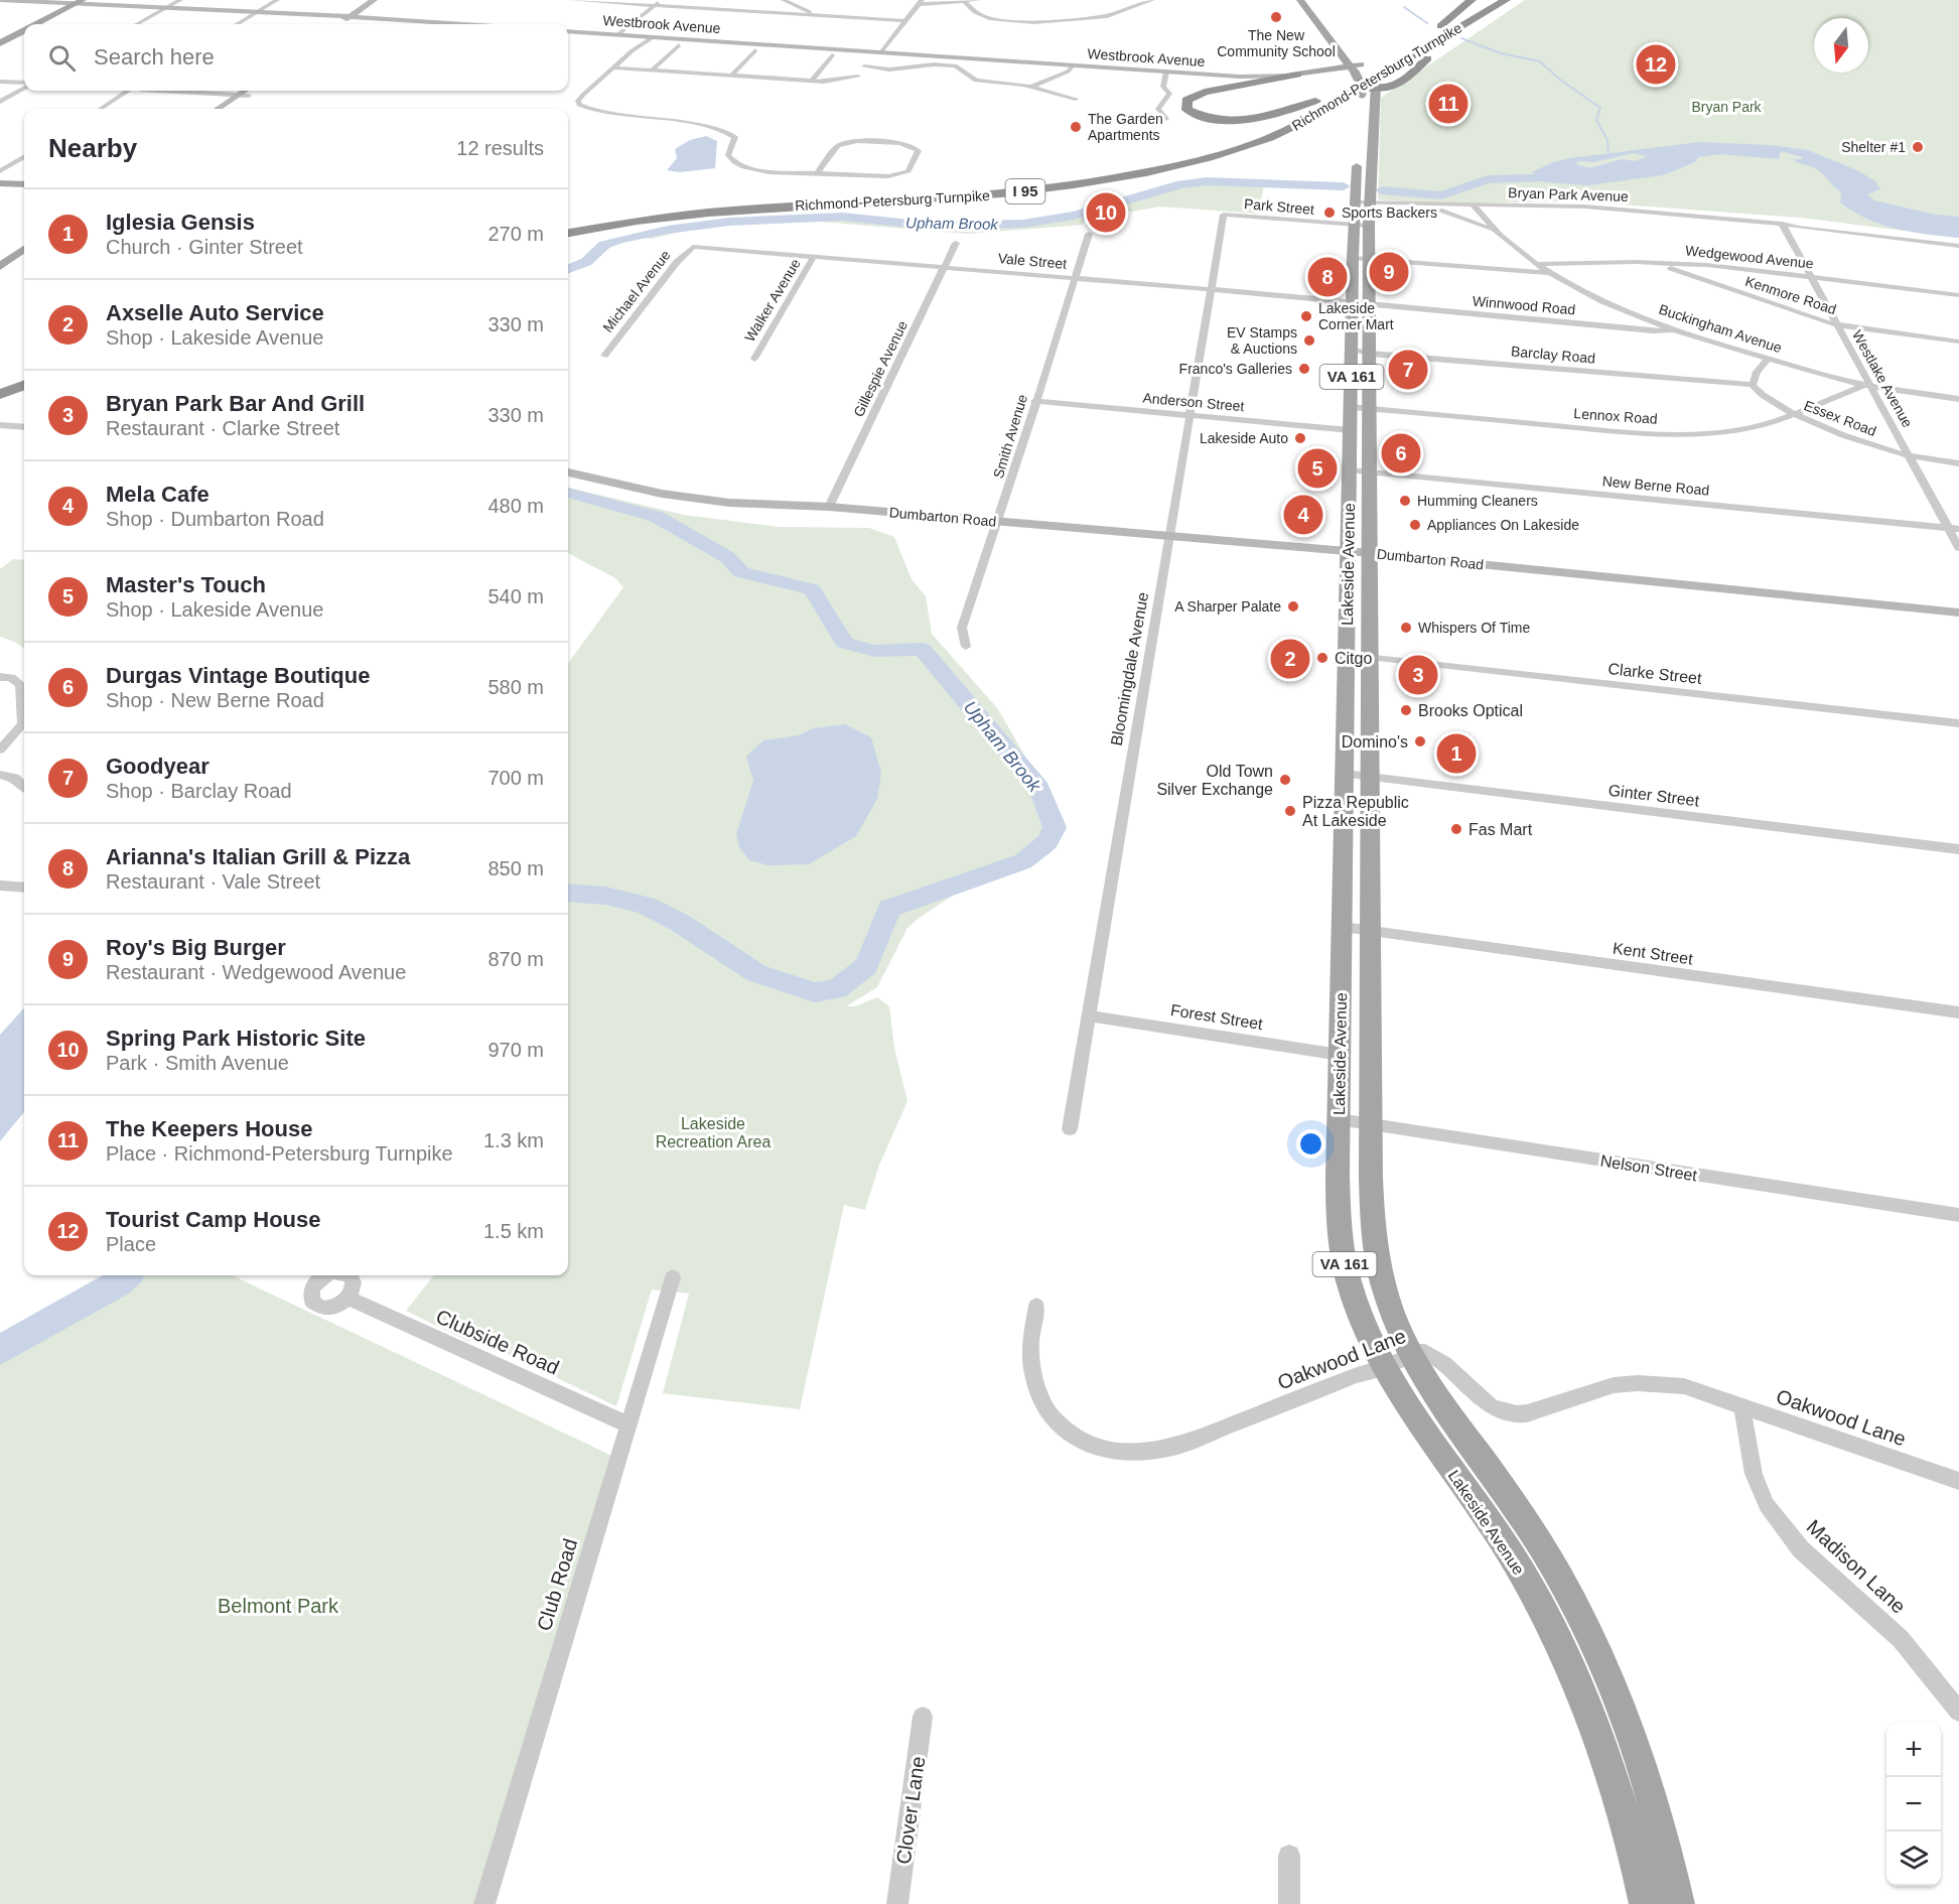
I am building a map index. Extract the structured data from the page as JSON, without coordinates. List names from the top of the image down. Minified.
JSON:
{"streets":{"highway":["Richmond-Petersburg Turnpike","I 95"],"main road":["Westbrook Avenue","VA 161","Lakeside Avenue"],"street":["Bryan Park Avenue","Park Street","Wedgewood Avenue","Vale Street","Michael Avenue","Kenmore Road","Walker Avenue","Winnwood Road","Buckingham Avenue","Barclay Road","Gillespie Avenue","Westlake Avenue","Anderson Street","Lennox Road","Essex Road","Smith Avenue","New Berne Road","Dumbarton Road","Bloomingdale Avenue","Clarke Street","Ginter Street","Kent Street","Forest Street","Nelson Street","Clubside Road","Oakwood Lane","Madison Lane","Club Road","Clover Lane"]},"crossings":[["Bryan Park Avenue","Buckingham Avenue"],["Bryan Park Avenue","VA 161"],["Bryan Park Avenue","Westlake Avenue"],["Bryan Park Avenue","Lakeside Avenue"],["Park Street","Lakeside Avenue"],["Park Street","Bloomingdale Avenue"],["Wedgewood Avenue","Kenmore Road"],["Wedgewood Avenue","Buckingham Avenue"],["Wedgewood Avenue","Westlake Avenue"],["Vale Street","Michael Avenue"],["Vale Street","Walker Avenue"],["Vale Street","Winnwood Road"],["Vale Street","Gillespie Avenue"],["Vale Street","Smith Avenue"],["Vale Street","Lakeside Avenue"],["Vale Street","Bloomingdale Avenue"],["Kenmore Road","Westlake Avenue"],["Winnwood Road","Buckingham Avenue"],["Winnwood Road","Lakeside Avenue"],["Buckingham Avenue","Westlake Avenue"],["Buckingham Avenue","Lennox Road"],["Barclay Road","Essex Road"],["Barclay Road","Lakeside Avenue"],["Gillespie Avenue","Dumbarton Road"],["VA 161","Lakeside Avenue"],["Westlake Avenue","Lennox Road"],["Westlake Avenue","Essex Road"],["Westlake Avenue","New Berne Road"],["Anderson Street","Smith Avenue"],["Anderson Street","Lakeside Avenue"],["Anderson Street","Bloomingdale Avenue"],["Lennox Road","Essex Road"],["Lennox Road","Lakeside Avenue"],["Smith Avenue","Dumbarton Road"],["New Berne Road","Lakeside Avenue"],["Dumbarton Road","Lakeside Avenue"],["Dumbarton Road","Bloomingdale Avenue"],["Lakeside Avenue","Clarke Street"],["Lakeside Avenue","Ginter Street"],["Lakeside Avenue","Kent Street"],["Lakeside Avenue","Forest Street"],["Lakeside Avenue","Nelson Street"],["Lakeside Avenue","Oakwood Lane"],["Bloomingdale Avenue","Forest Street"],["Clubside Road","Club Road"],["Oakwood Lane","Madison Lane"]],"water":["Upham Brook"],"parks":["Bryan Park","Lakeside Recreation Area","Belmont Park"],"places":["The New Community School","The Garden Apartments","Shelter #1","Sports Backers","Lakeside Corner Mart","EV Stamps & Auctions","Franco's Galleries","Lakeside Auto","Humming Cleaners","Appliances On Lakeside","A Sharper Palate","Whispers Of Time","Citgo","Brooks Optical","Domino's","Old Town Silver Exchange","Pizza Republic At Lakeside","Fas Mart"],"north":"bottom","page":{"search":"Search here","pins":["12","11","10","9","8","7","6","5","4","2","3","1"],"heading":["Nearby","12 results"],"list":[{"mark":"1","name":"Iglesia Gensis","note":"Church · Ginter Street","value":"270 m"},{"mark":"2","name":"Axselle Auto Service","note":"Shop · Lakeside Avenue","value":"330 m"},{"mark":"3","name":"Bryan Park Bar And Grill","note":"Restaurant · Clarke Street","value":"330 m"},{"mark":"4","name":"Mela Cafe","note":"Shop · Dumbarton Road","value":"480 m"},{"mark":"5","name":"Master's Touch","note":"Shop · Lakeside Avenue","value":"540 m"},{"mark":"6","name":"Durgas Vintage Boutique","note":"Shop · New Berne Road","value":"580 m"},{"mark":"7","name":"Goodyear","note":"Shop · Barclay Road","value":"700 m"},{"mark":"8","name":"Arianna's Italian Grill & Pizza","note":"Restaurant · Vale Street","value":"850 m"},{"mark":"9","name":"Roy's Big Burger","note":"Restaurant · Wedgewood Avenue","value":"870 m"},{"mark":"10","name":"Spring Park Historic Site","note":"Park · Smith Avenue","value":"970 m"},{"mark":"11","name":"The Keepers House","note":"Place · Richmond-Petersburg Turnpike","value":"1.3 km"},{"mark":"12","name":"Tourist Camp House","note":"Place","value":"1.5 km"}],"map_buttons":["+","−"]}}
